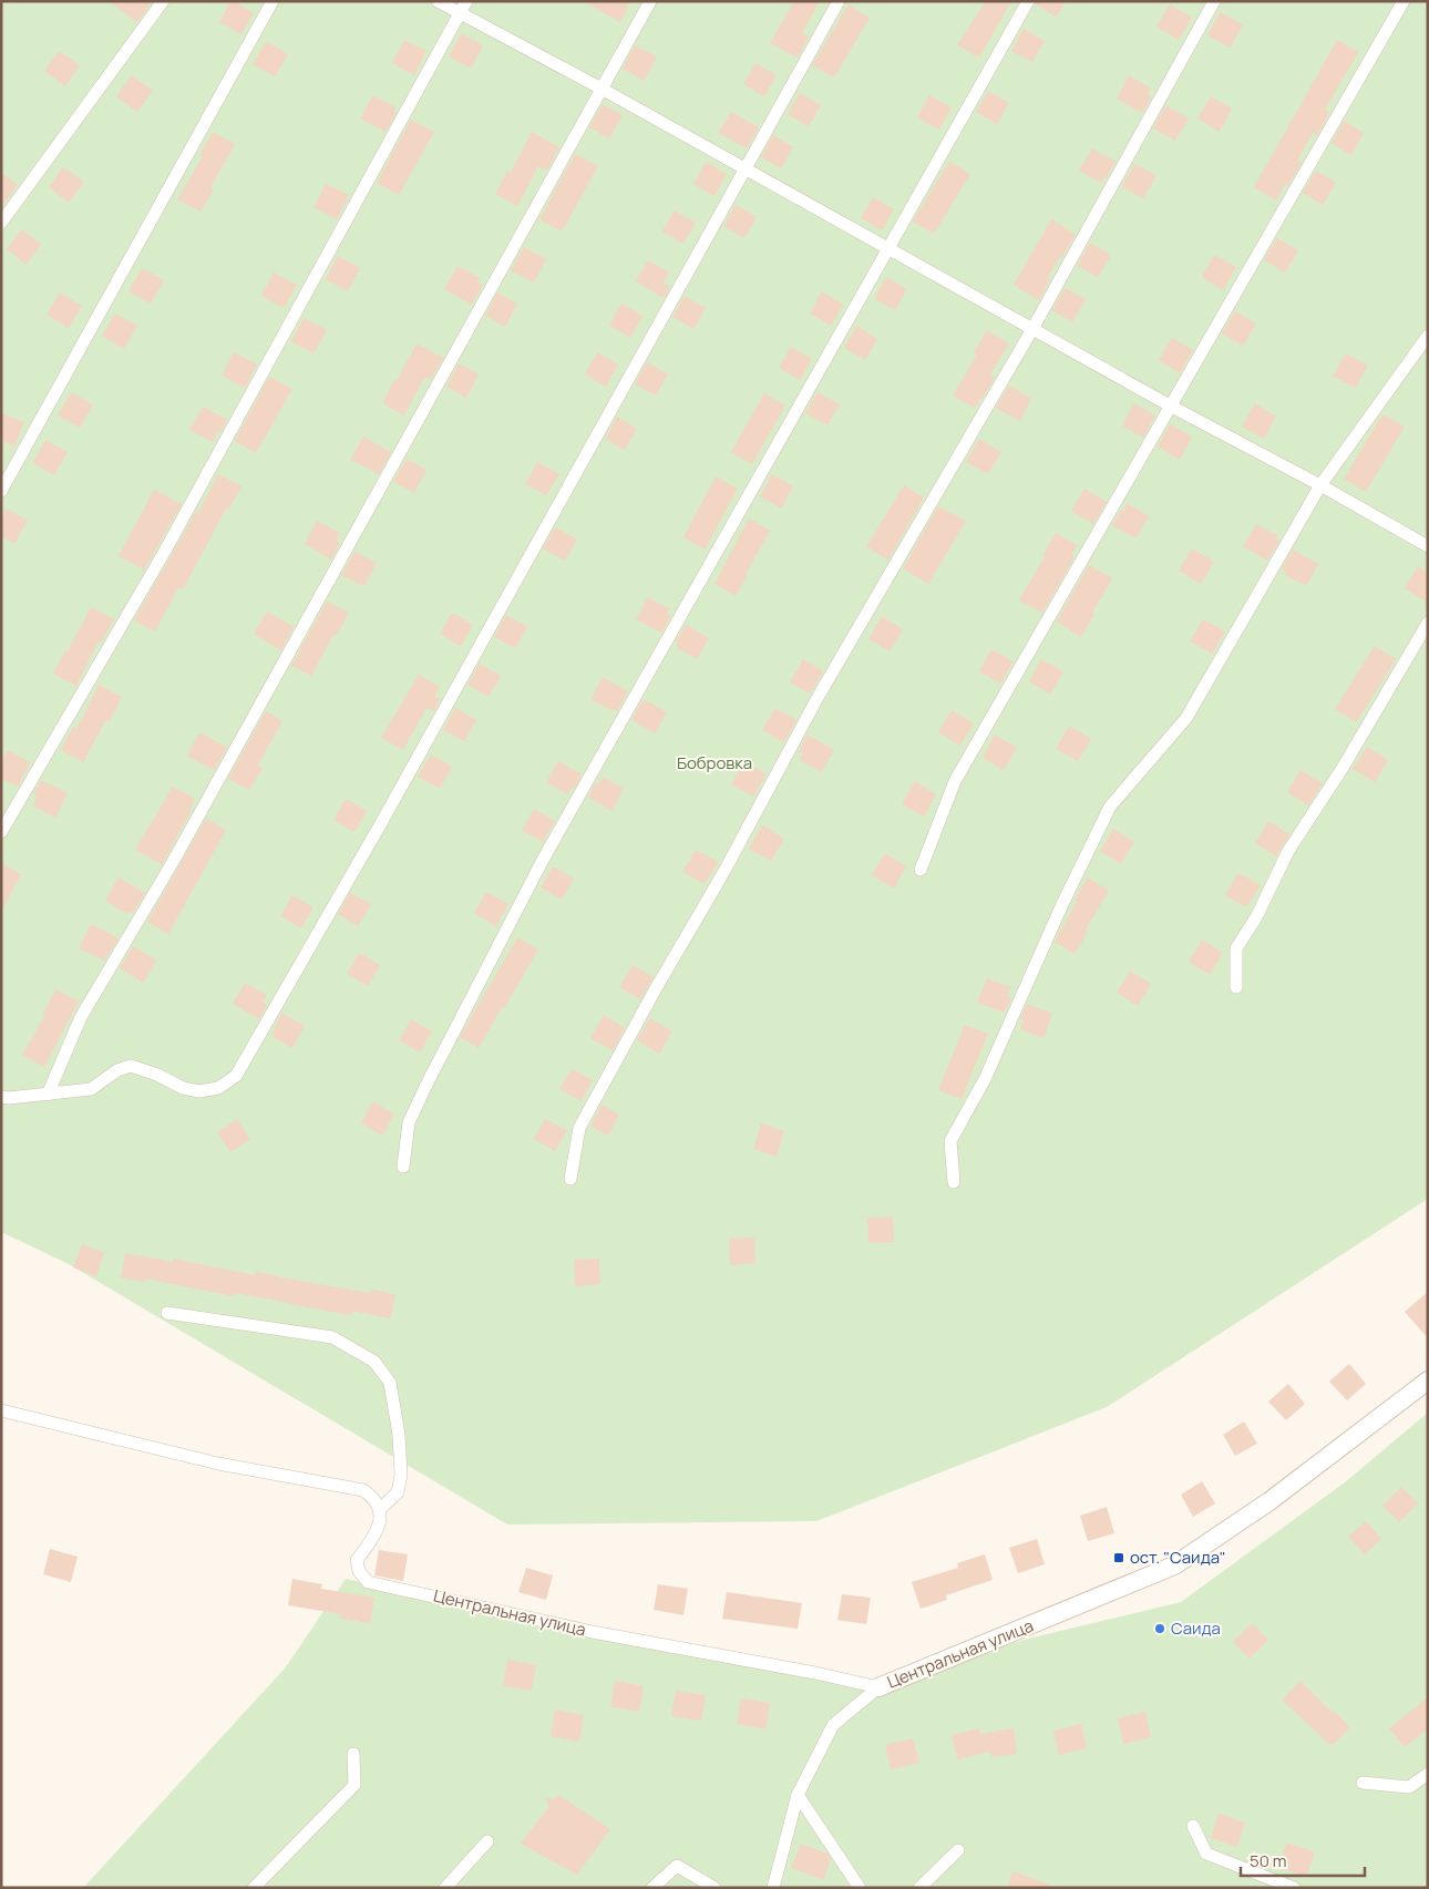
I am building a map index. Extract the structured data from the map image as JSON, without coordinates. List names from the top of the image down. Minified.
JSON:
{"streets":{"street":["Центральная улица"]},"parks":["Бобровка"],"places":{"transit":["ост. \"Саида\""],"other":["Саида"]},"scale_bar":"50 m"}
